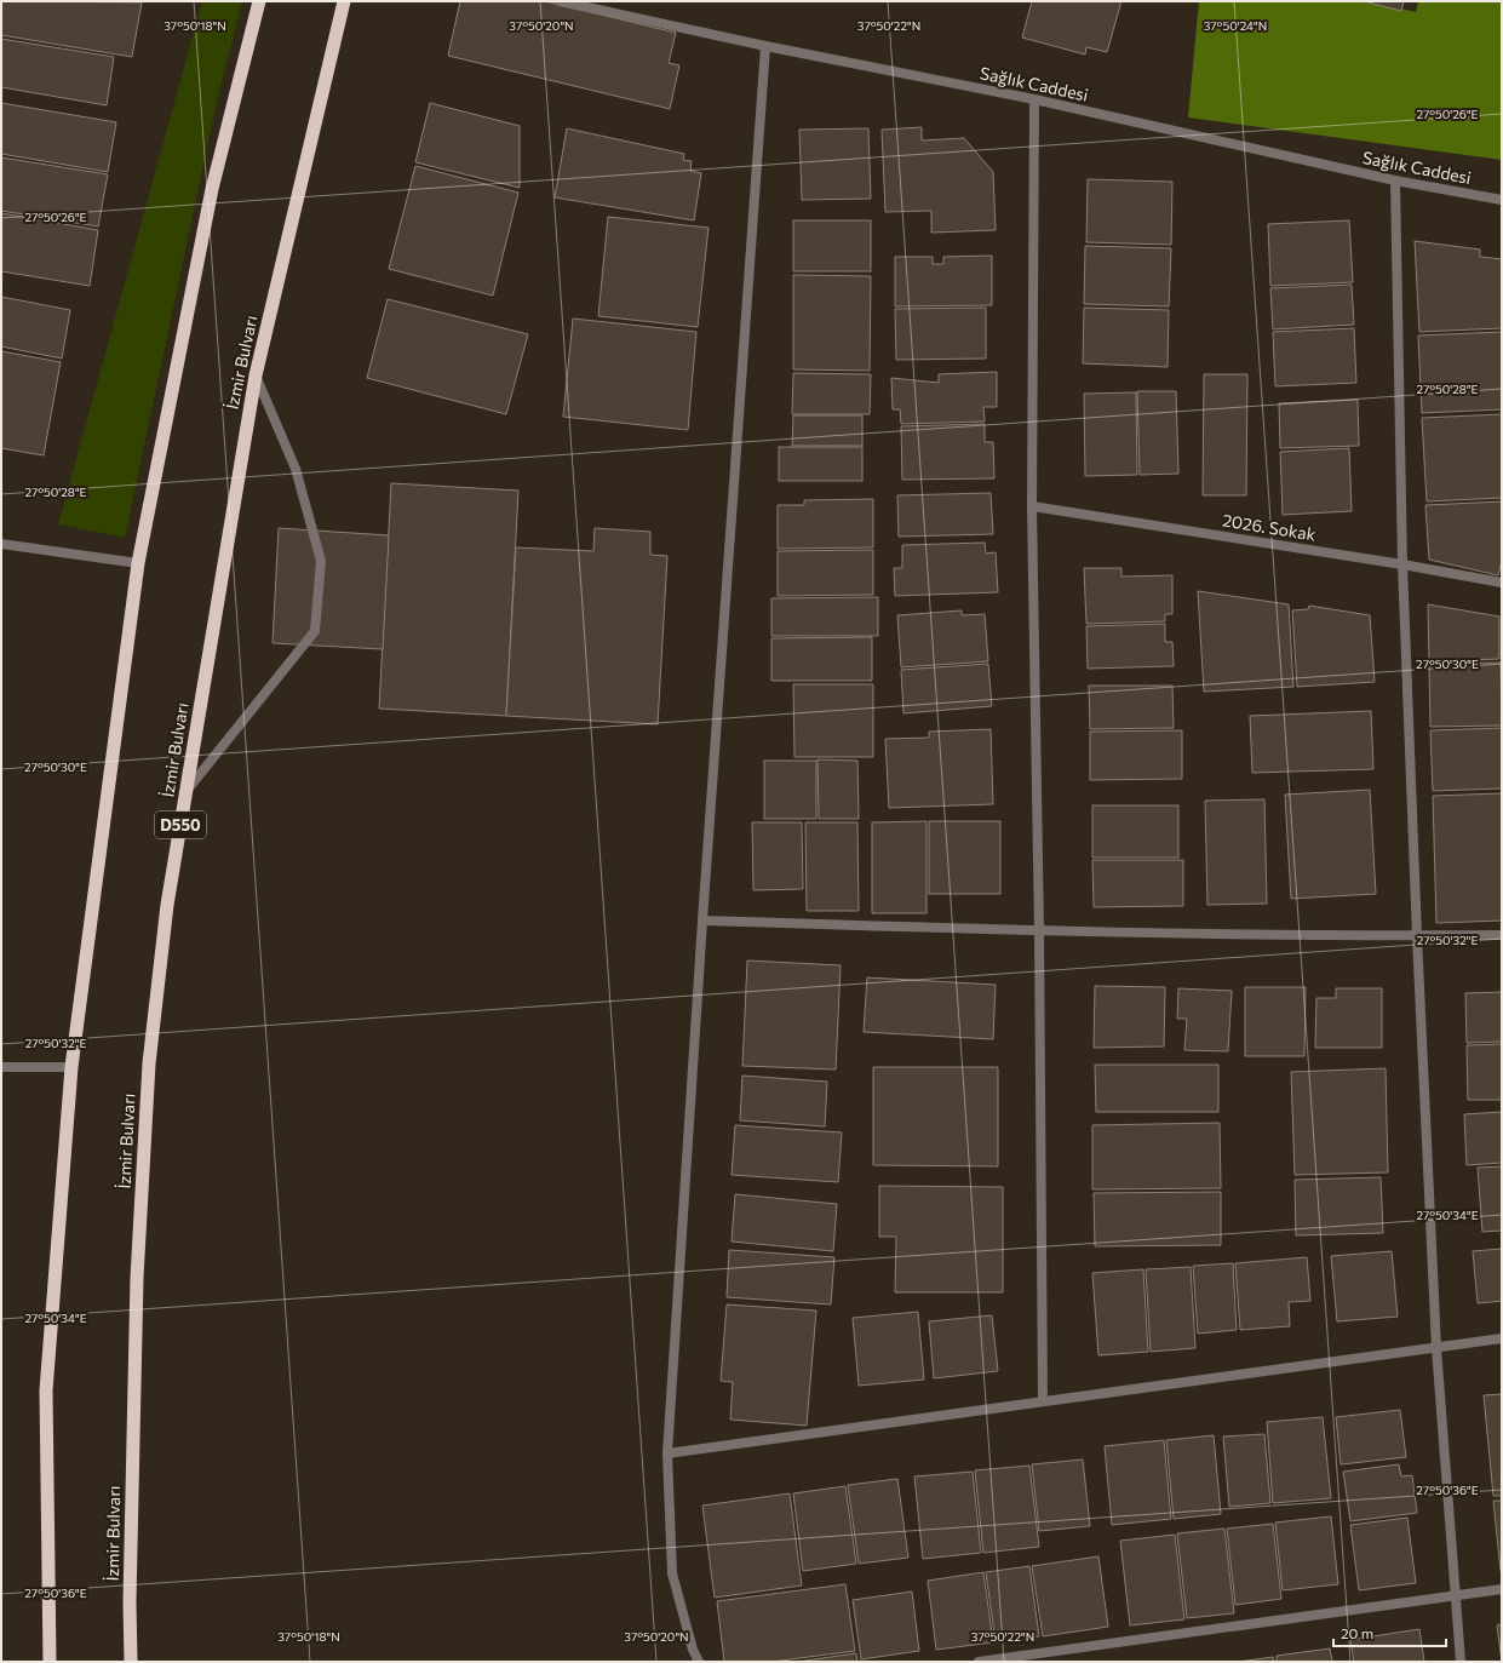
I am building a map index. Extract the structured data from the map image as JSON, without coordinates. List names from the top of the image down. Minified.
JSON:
{"streets":{"highway":["İzmir Bulvarı","D550"],"street":["Sağlık Caddesi","2026. Sokak"]},"scale_bar":"20 m","coordinates":["37°50'18\"N","37°50'20\"N","37°50'22\"N","37°50'24\"N","27°50'26\"E","27°50'28\"E","27°50'30\"E","27°50'32\"E","27°50'34\"E","27°50'36\"E"]}
